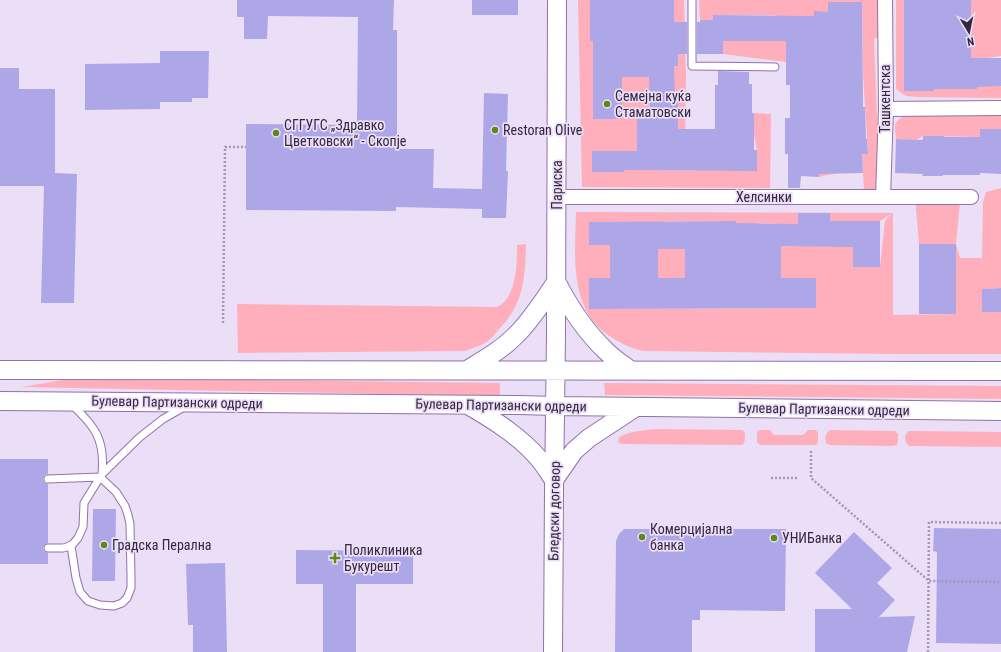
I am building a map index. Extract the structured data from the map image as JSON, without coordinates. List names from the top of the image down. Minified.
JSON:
{"streets":{"street":["Ташкентска","Париска","Хелсинки","Булевар Партизански одреди","Бледски договор"]},"crossings":[["Ташкентска","Хелсинки"],["Париска","Хелсинки"],["Париска","Бледски договор"],["Булевар Партизански одреди","Бледски договор"]],"places":{"other":["Семејна куќа Стаматовски","Restoran Olive","СГГУГС „Здравко Цветковски“ - Скопје","Комерцијална банка","УНИБанка","Градска Перална"],"health":["Поликлиника Букурешт"]},"north":"bottom"}
